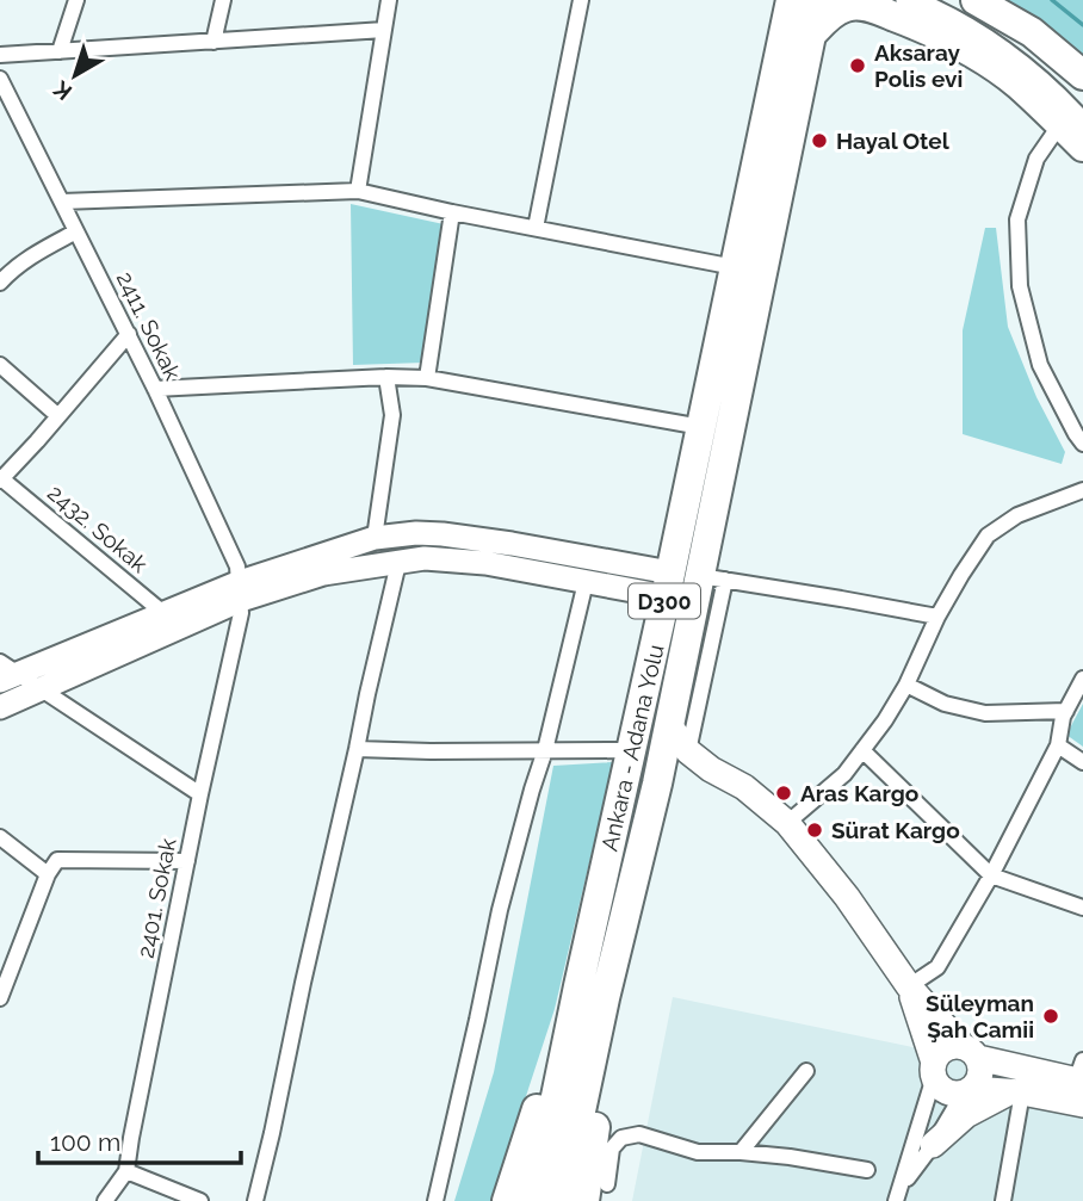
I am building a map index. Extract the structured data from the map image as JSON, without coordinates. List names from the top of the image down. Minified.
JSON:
{"streets":{"highway":["D300","Ankara - Adana Yolu"],"street":["2411. Sokak","2432. Sokak","2401. Sokak"]},"crossings":[["2411. Sokak","2401. Sokak"]],"places":["Aksaray Polis evi","Hayal Otel","Aras Kargo","Sürat Kargo","Süleyman Şah Camii"],"scale_bar":"100 m","north":"bottom left"}
